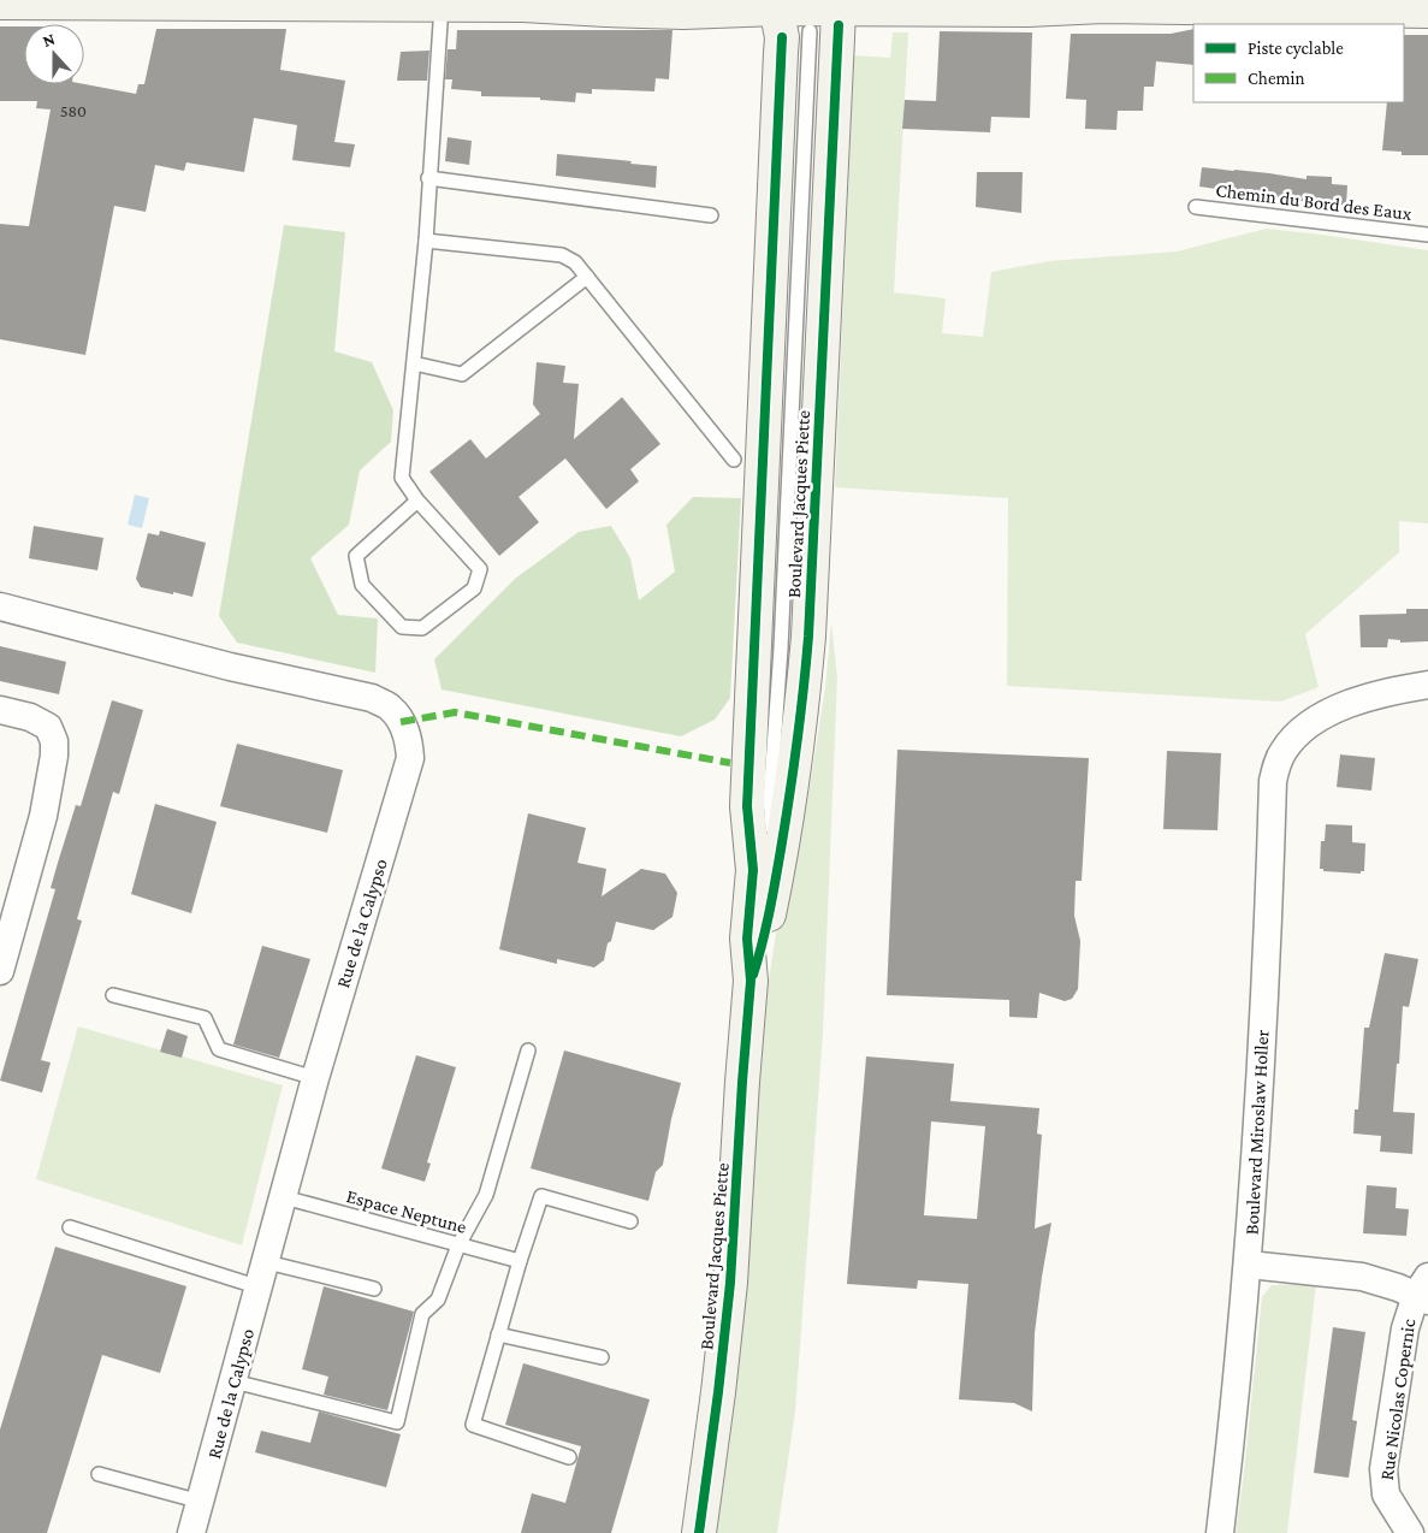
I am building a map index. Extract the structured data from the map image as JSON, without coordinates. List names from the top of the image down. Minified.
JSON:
{"streets":{"main road":["Boulevard Jacques Piette"],"street":["Rue de la Calypso","Boulevard Miroslaw Holler","Rue Nicolas Copernic"],"lane":["Chemin du Bord des Eaux","Espace Neptune"]},"crossings":[["Rue de la Calypso","Espace Neptune"]],"house_numbers":["580"],"legend":["Piste cyclable","Chemin"],"north":"top"}
